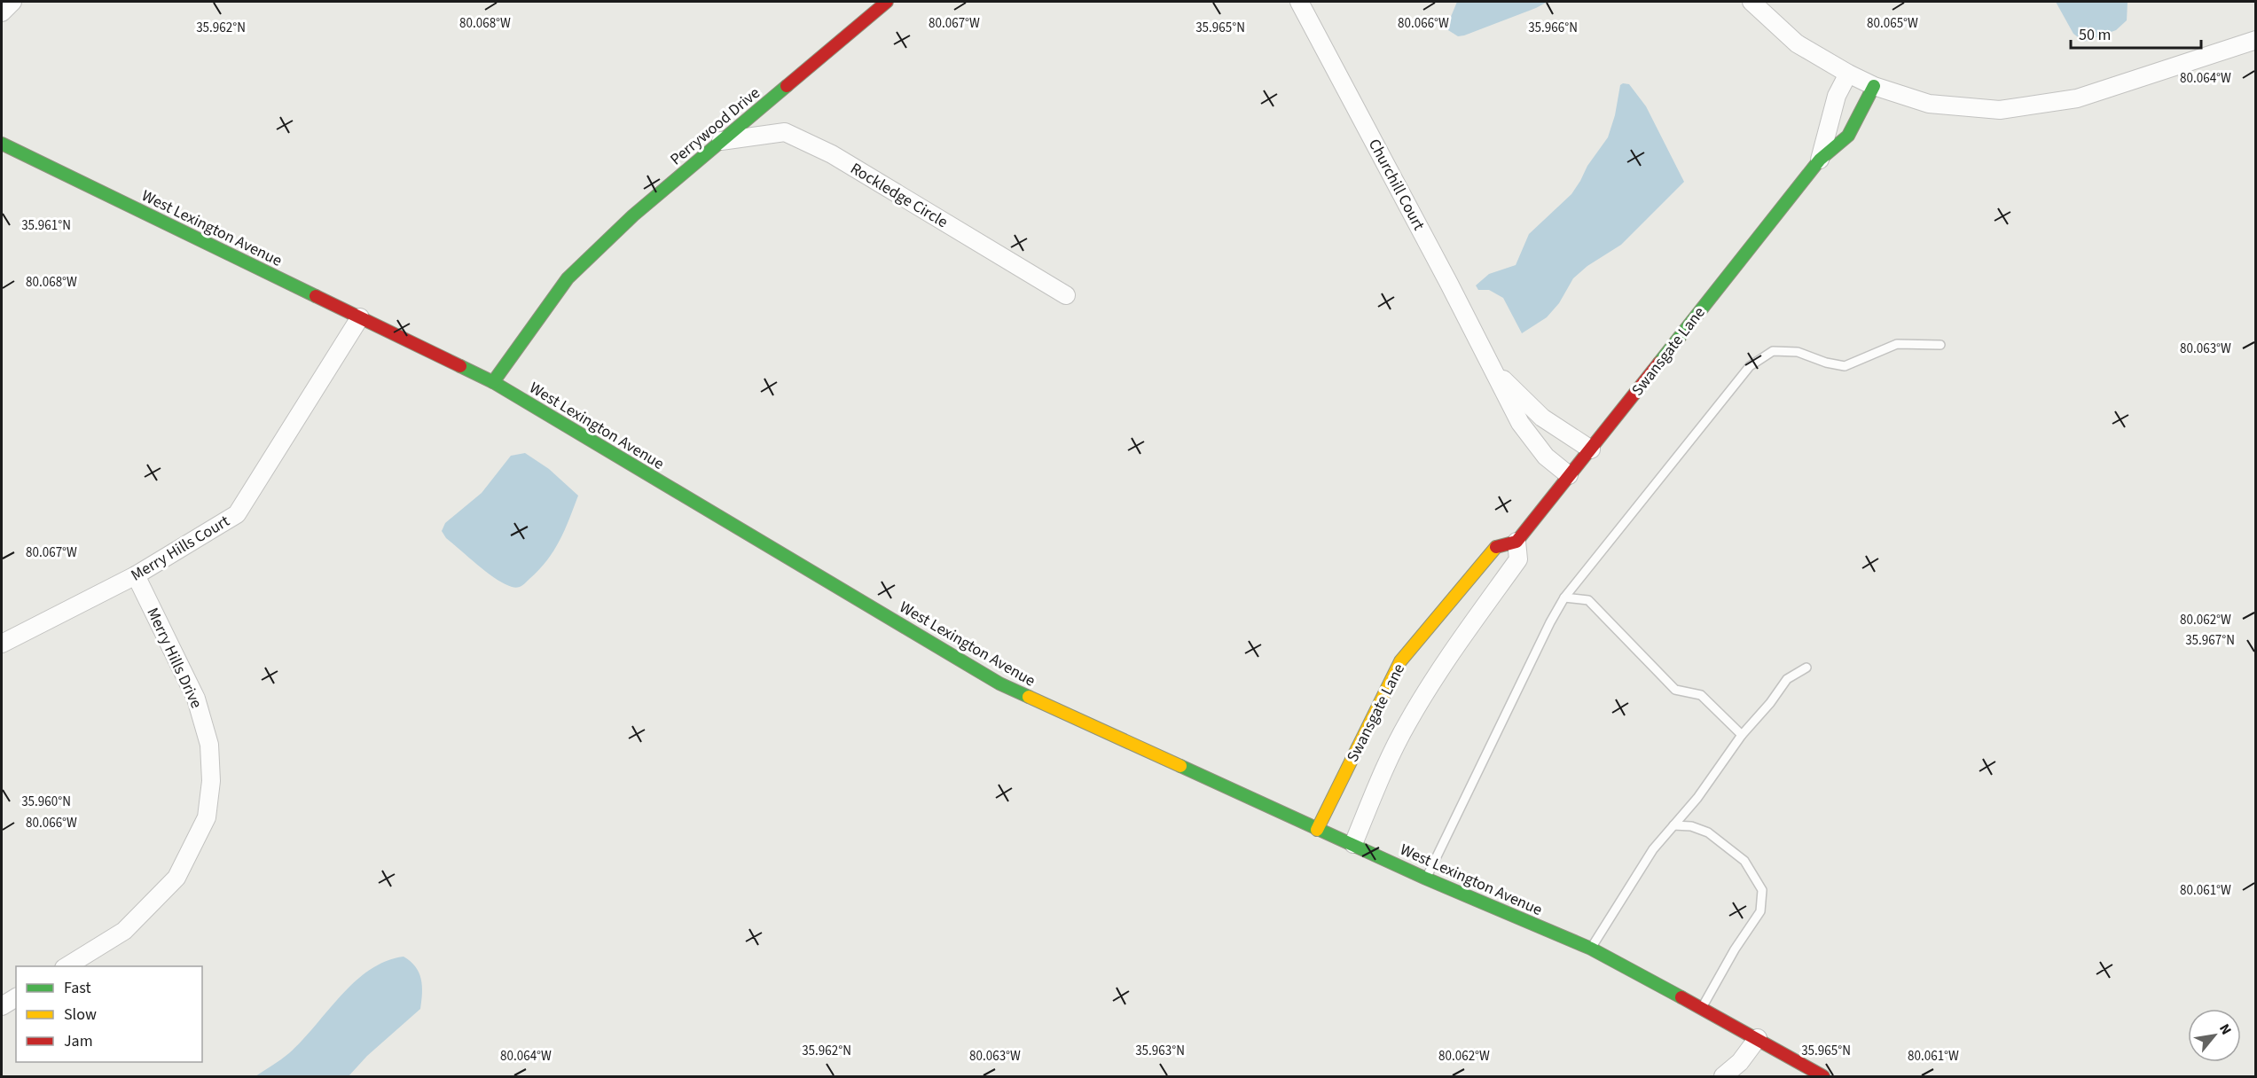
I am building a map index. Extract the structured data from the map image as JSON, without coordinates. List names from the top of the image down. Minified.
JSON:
{"streets":{"street":["Perrywood Drive","Churchill Court","Rockledge Circle","West Lexington Avenue","Swansgate Lane","Merry Hills Court","Merry Hills Drive"]},"crossings":[["Perrywood Drive","Rockledge Circle"],["Perrywood Drive","West Lexington Avenue"],["Churchill Court","Swansgate Lane"],["West Lexington Avenue","Swansgate Lane"],["West Lexington Avenue","Merry Hills Court"],["Merry Hills Court","Merry Hills Drive"]],"legend":["Fast","Slow","Jam"],"scale_bar":"50 m","north":"top right","coordinates":["80.068°W","80.067°W","80.066°W","80.065°W","35.962°N","35.965°N","35.966°N","80.064°W","35.961°N","80.063°W","80.062°W","35.967°N","35.960°N","80.061°W","35.963°N"]}
